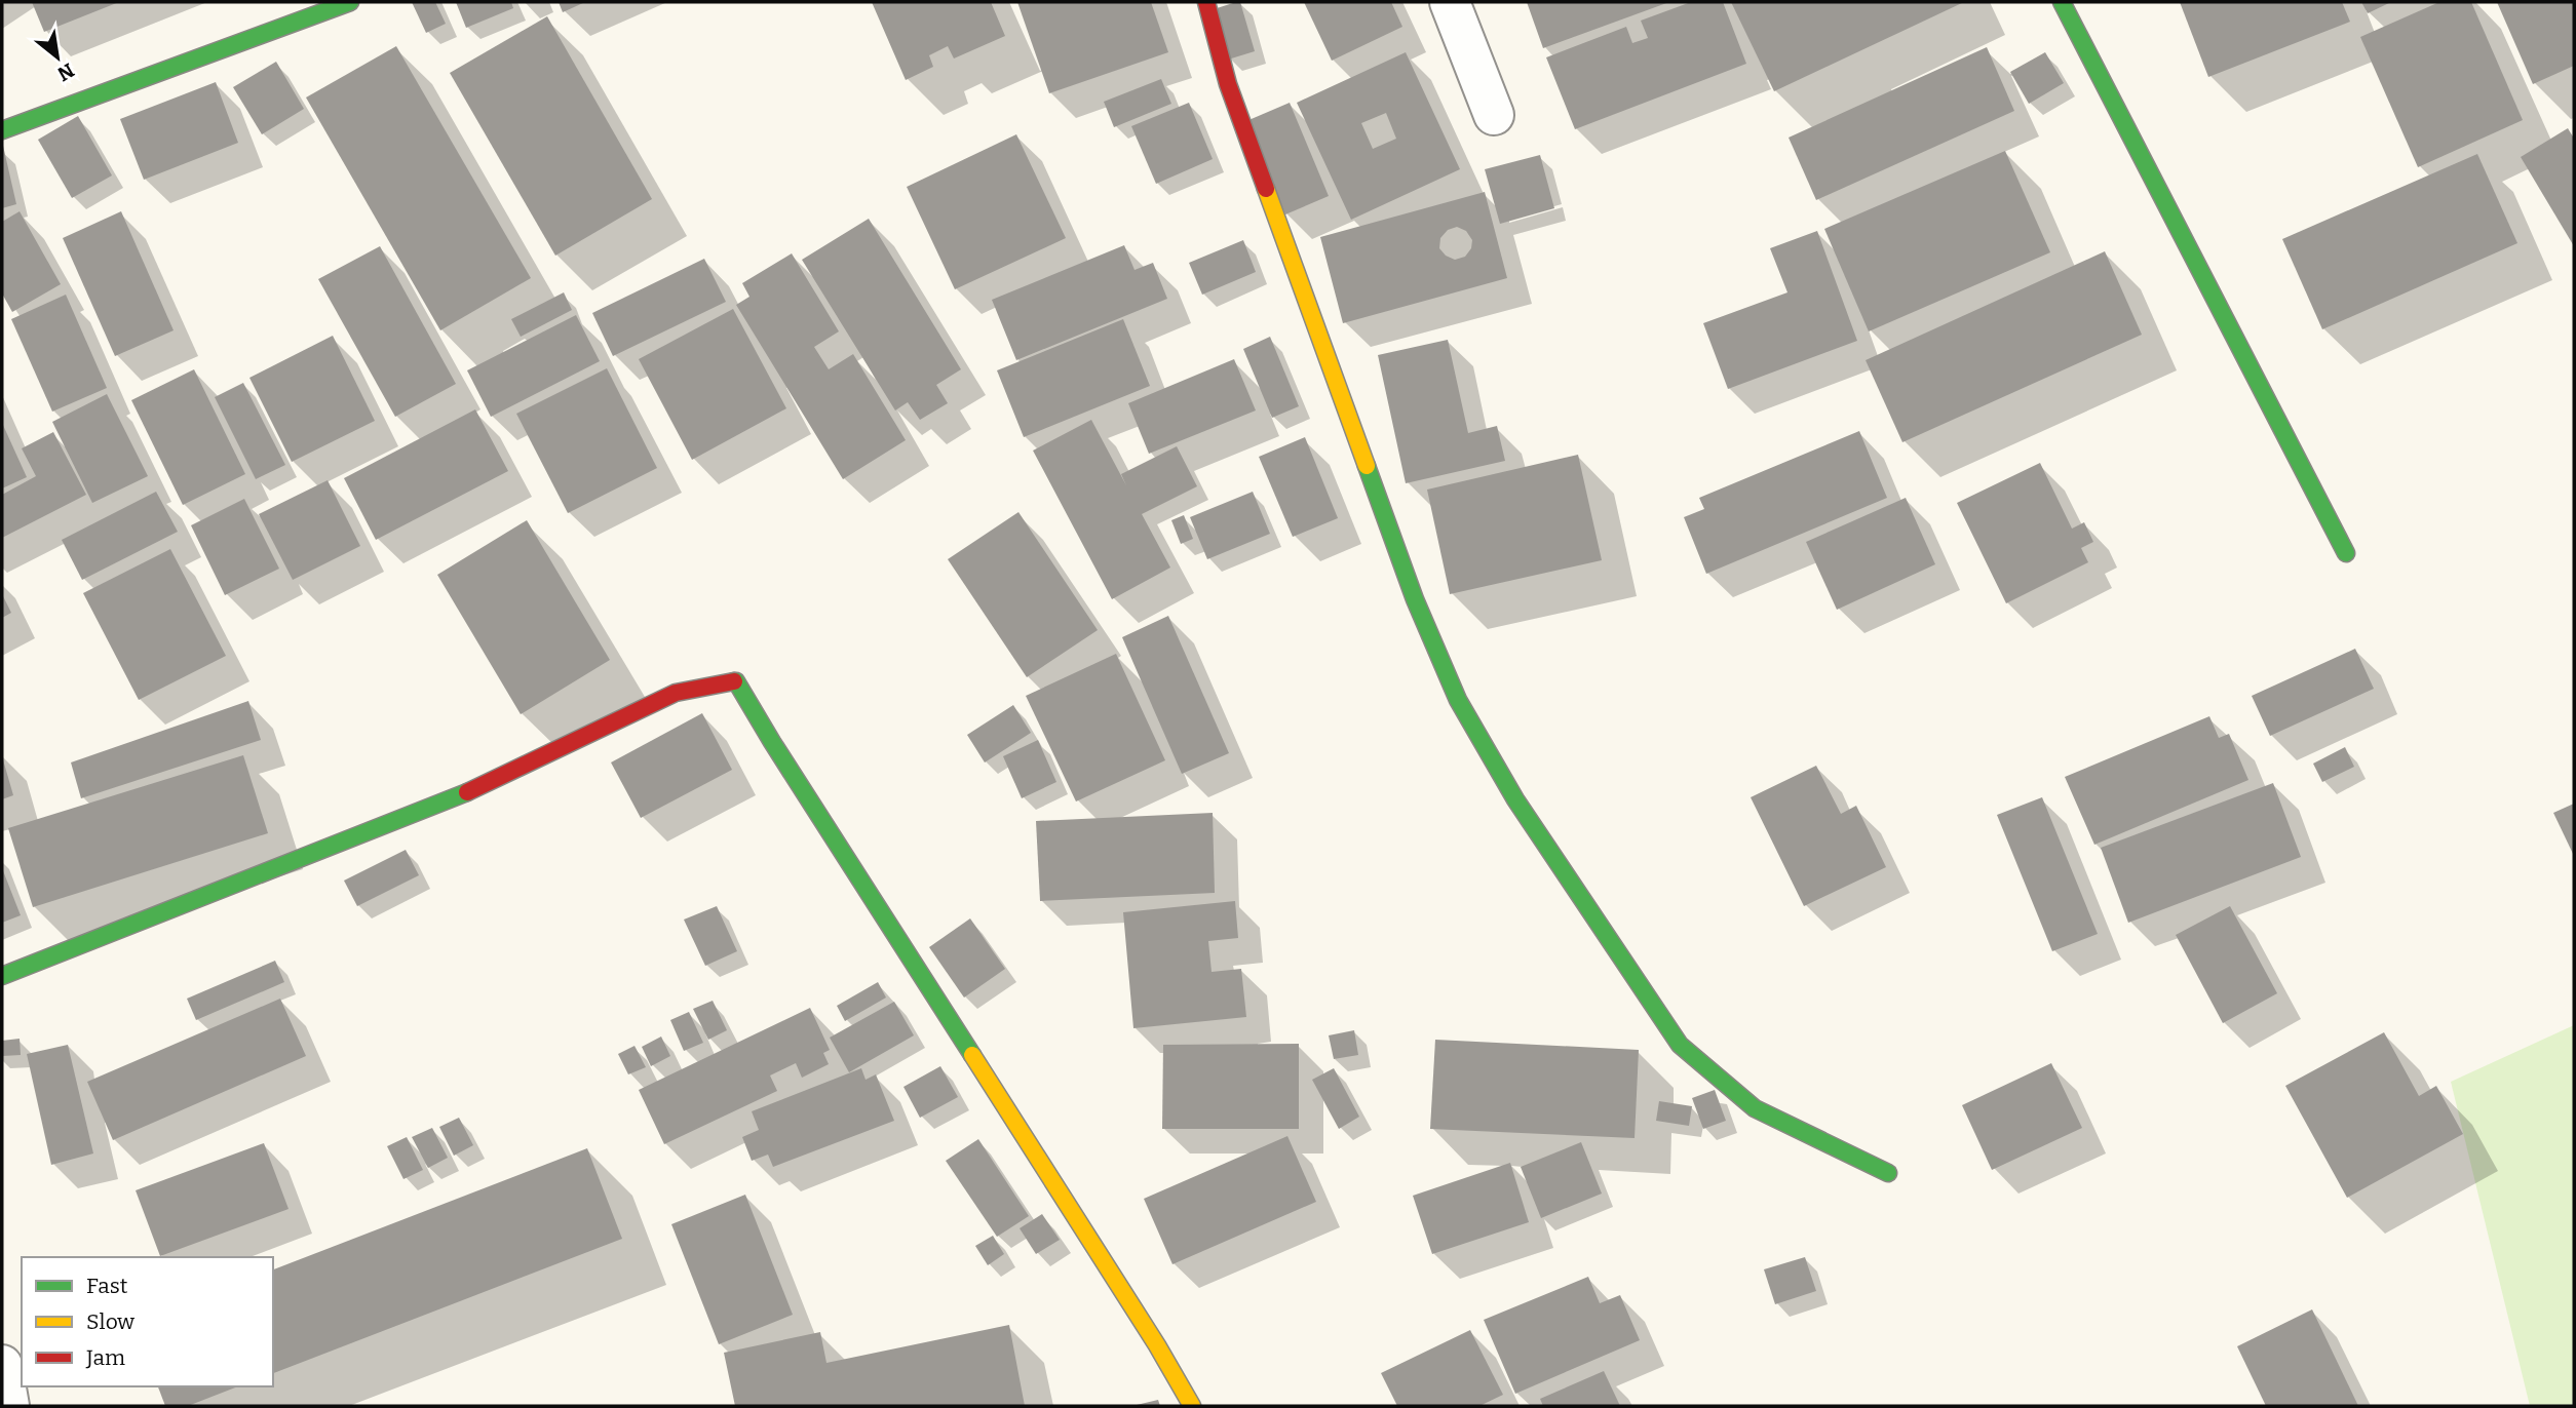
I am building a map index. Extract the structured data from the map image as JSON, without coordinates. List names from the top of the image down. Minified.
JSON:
{"legend":["Fast","Slow","Jam"],"north":"bottom right"}
